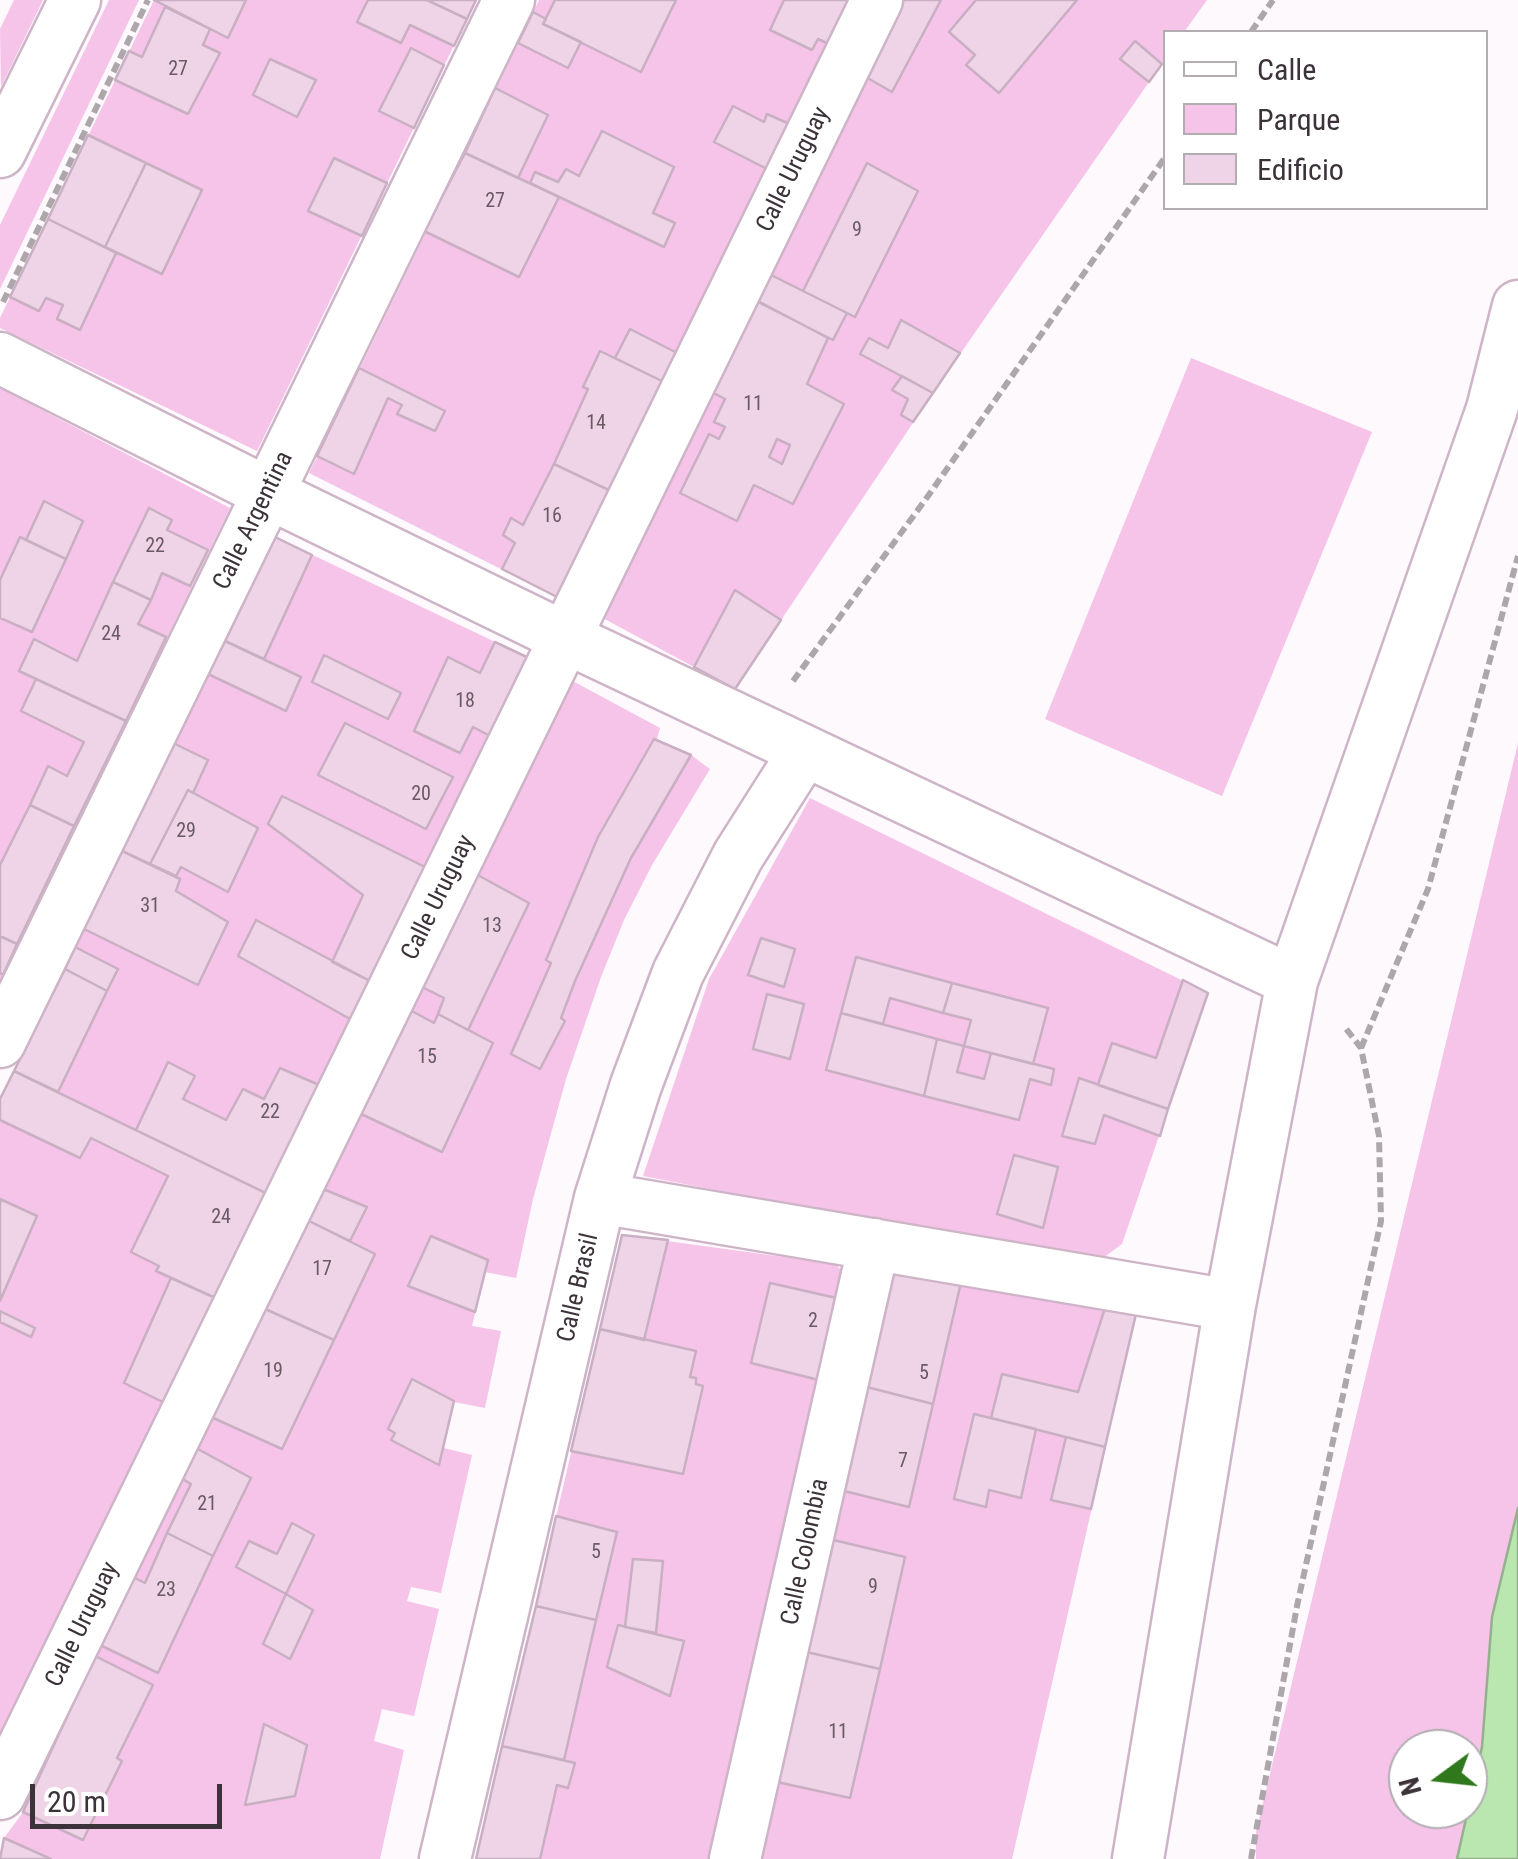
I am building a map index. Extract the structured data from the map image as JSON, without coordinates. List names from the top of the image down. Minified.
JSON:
{"streets":{"street":["Calle Uruguay","Calle Argentina","Calle Brasil","Calle Colombia"]},"house_numbers":["27","27","9","11","14","16","22","24","18","20","29","31","13","15","22","24","17","2","19","5","7","21","5","9","23","11"],"legend":["Calle","Parque","Edificio"],"scale_bar":"20 m","north":"left"}
